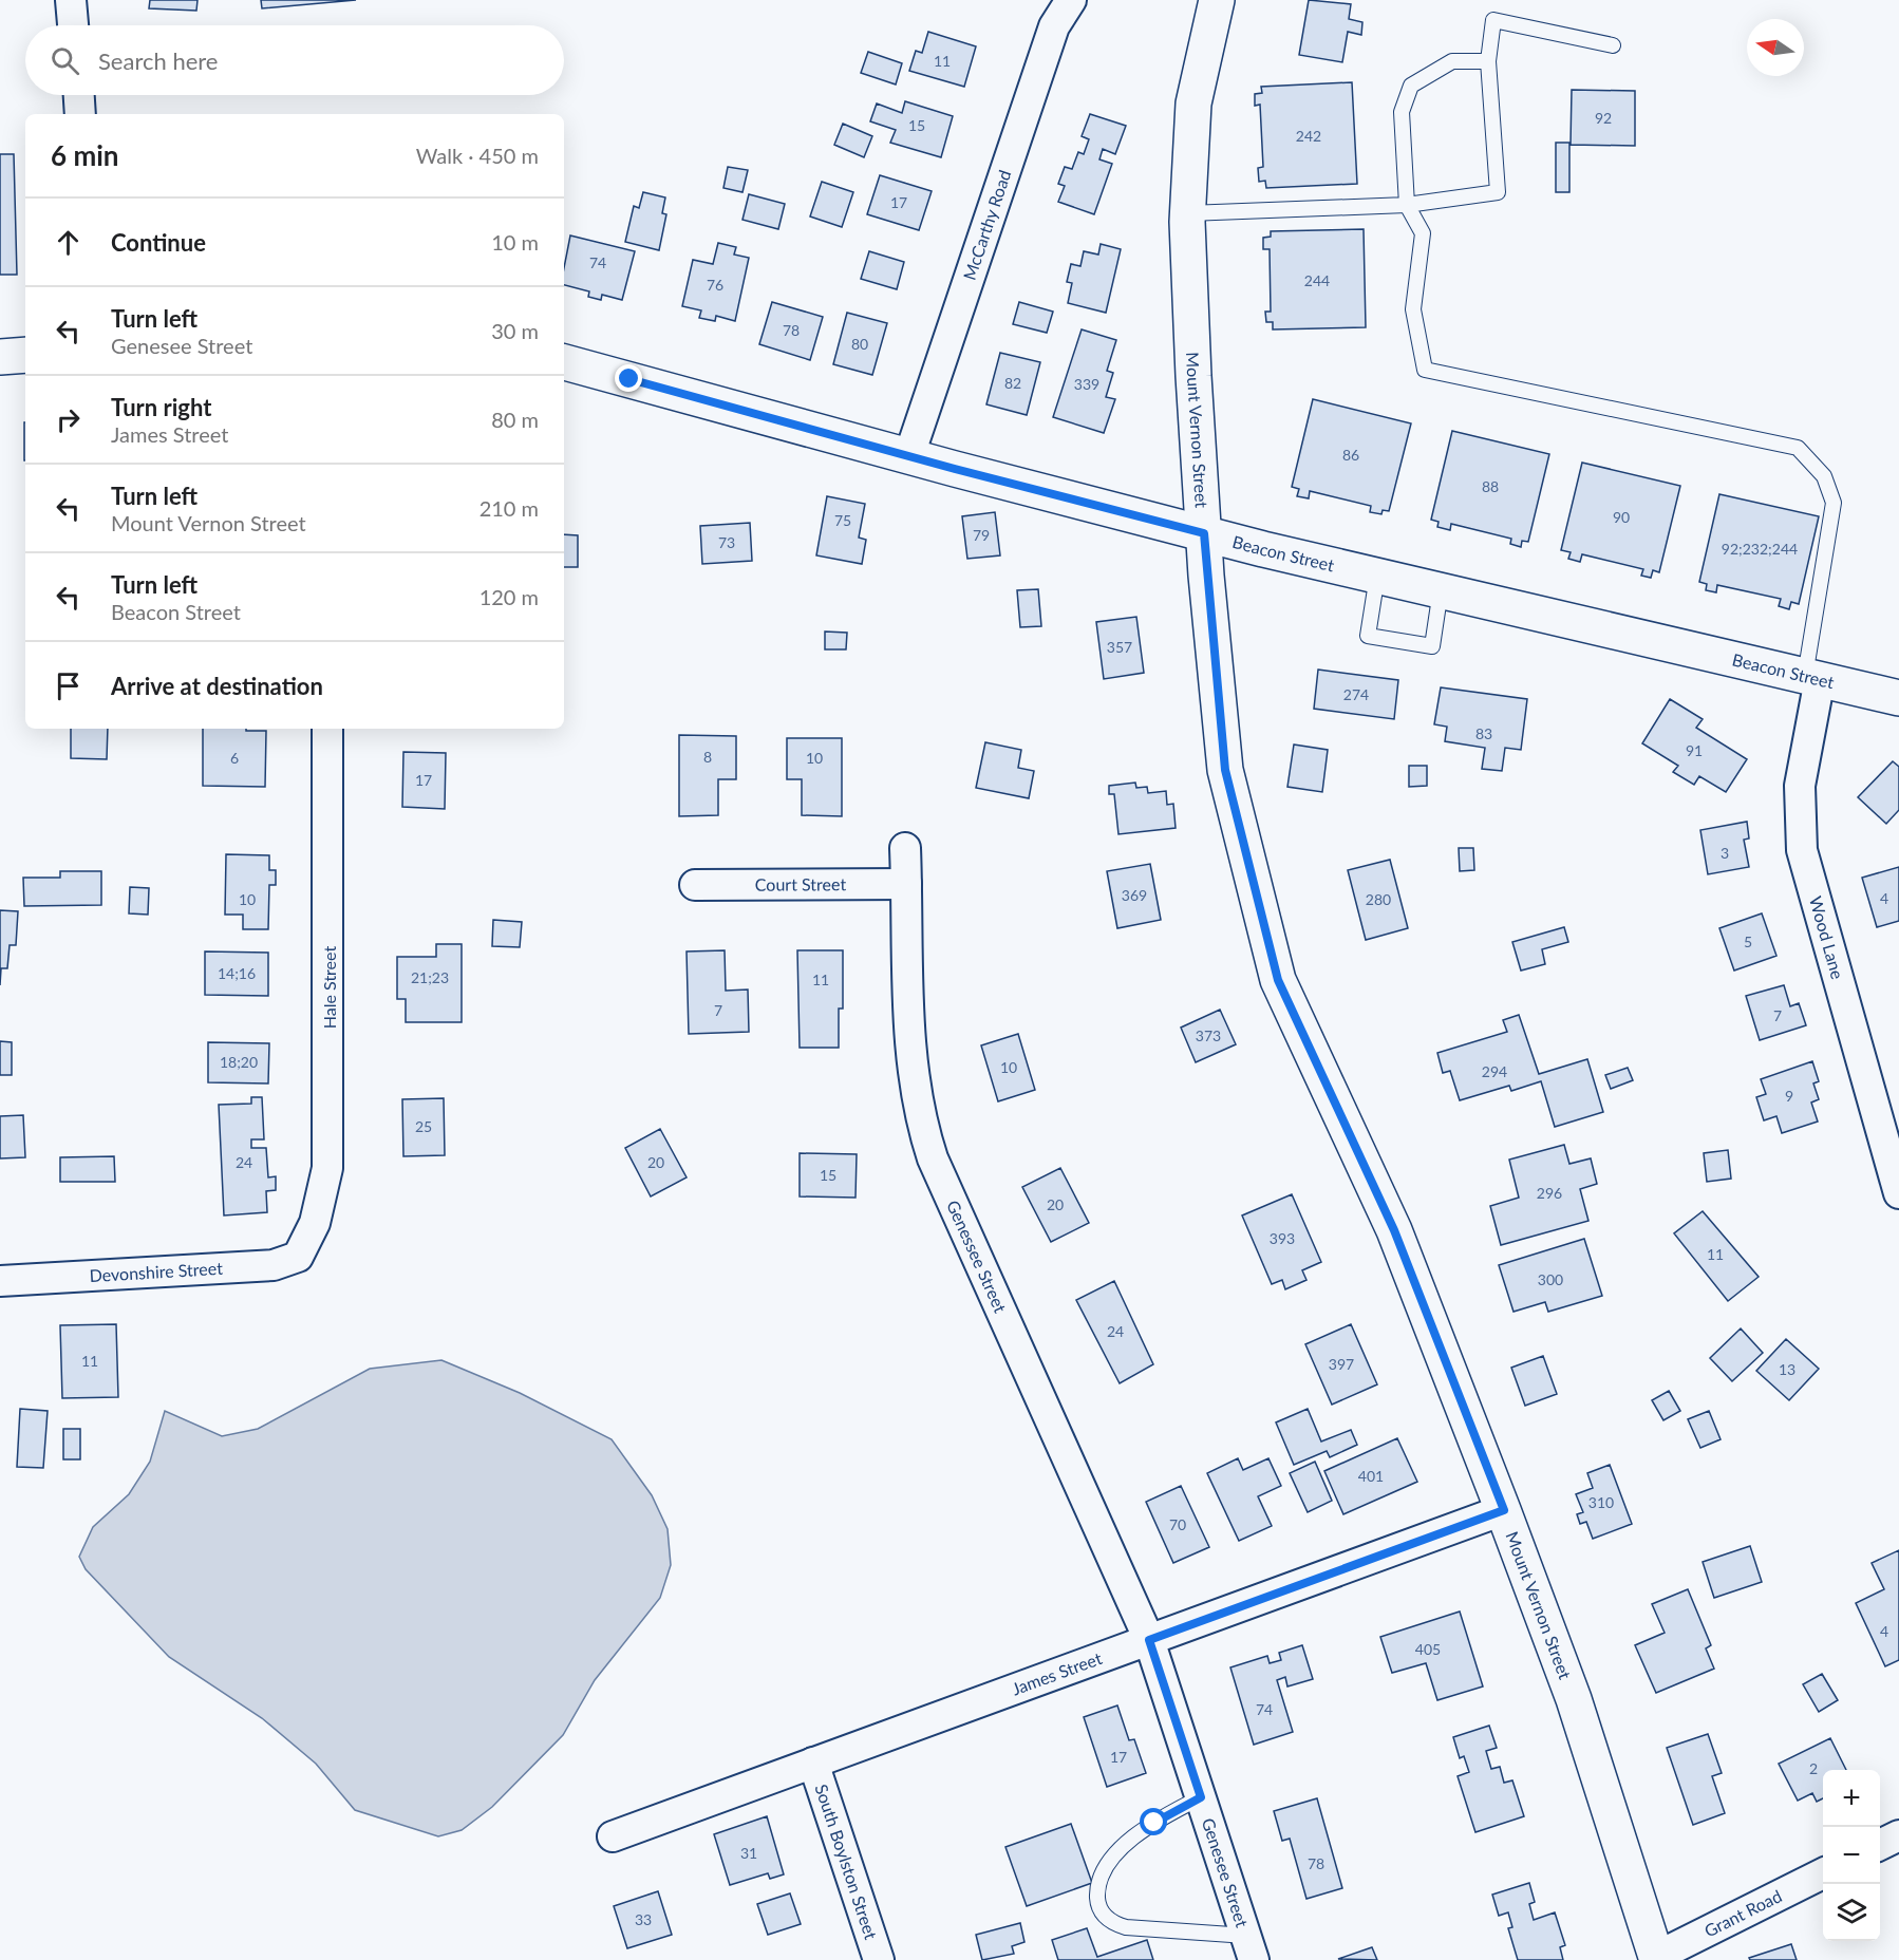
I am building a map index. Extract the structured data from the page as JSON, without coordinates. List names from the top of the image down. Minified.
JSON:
{"streets":{"main road":["Mount Vernon Street","Beacon Street"],"street":["McCarthy Road","Court Street","Wood Lane","Hale Street","Genessee Street","Devonshire Street","James Street","South Boylston Street","Genesee Street","Grant Road"]},"crossings":[["McCarthy Road","Beacon Street"],["Mount Vernon Street","Beacon Street"],["Mount Vernon Street","James Street"],["Mount Vernon Street","Grant Road"],["Beacon Street","Wood Lane"],["Court Street","Genessee Street"],["Hale Street","Devonshire Street"],["Genessee Street","James Street"],["Genessee Street","Genesee Street"],["James Street","South Boylston Street"],["James Street","Genesee Street"]],"house_numbers":["11","92","15","242","17","74","244","76","78","80","82","339","86","88","90","75","79","73","92;232;244","357","274","83","91","8","6","10","17","3","369","4","10","280","5","14;16","21;23","11","7","7","373","18;20","10","294","9","25","24","20","15","296","20","393","11","300","24","11","397","13","401","310","70","4","405","74","17","2","31","78","33"],"north":"left","page":{"search":"Search here","heading":["6 min","Walk · 450 m"],"list":[["Continue","10 m"],["Turn left","Genesee Street","30 m"],["Turn right","James Street","80 m"],["Turn left","Mount Vernon Street","210 m"],["Turn left","Beacon Street","120 m"],"Arrive at destination"],"map_buttons":["+","−"]}}
